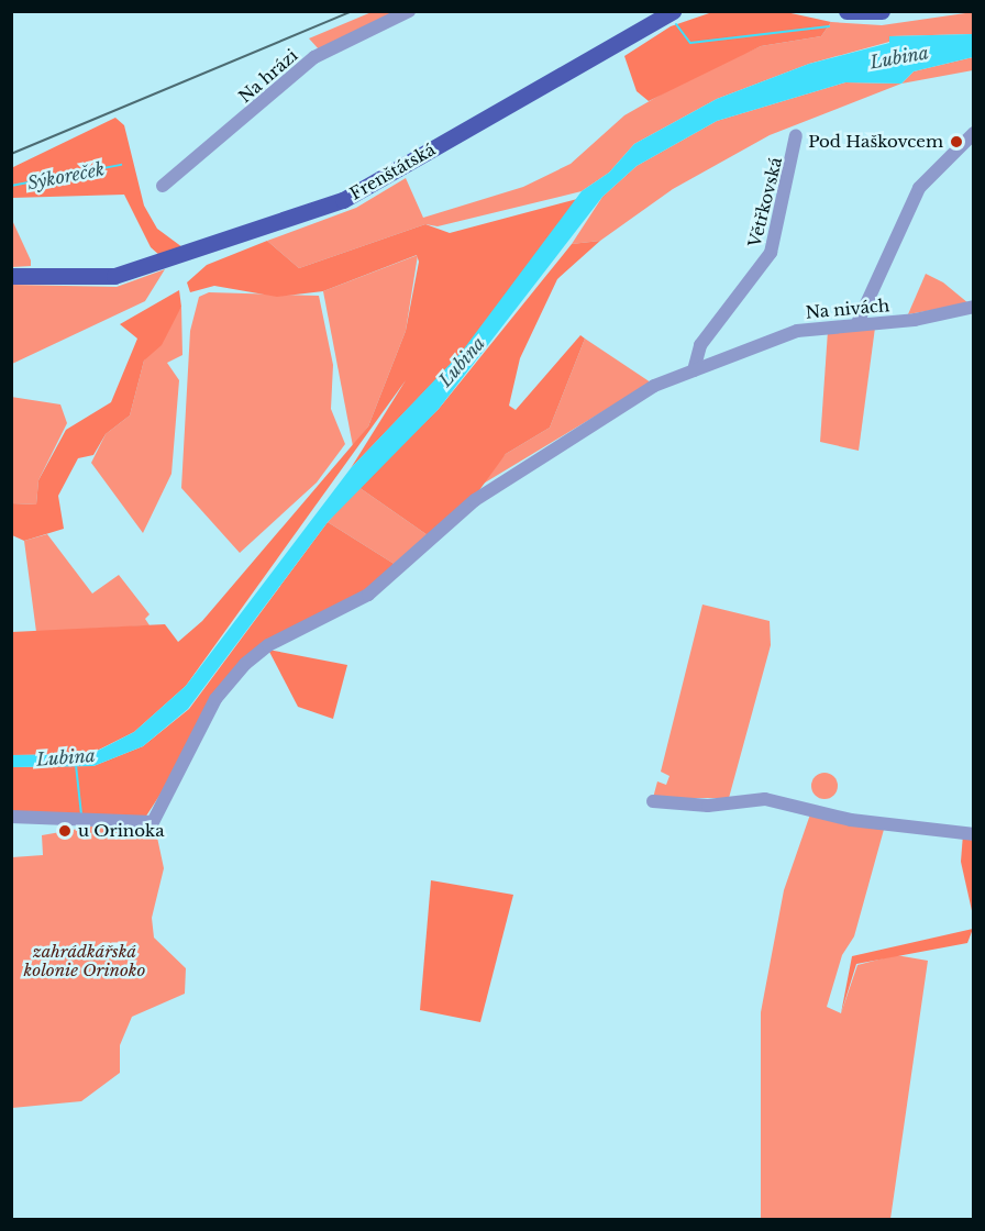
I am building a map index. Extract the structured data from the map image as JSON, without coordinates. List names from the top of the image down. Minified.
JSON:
{"streets":{"main road":["Frenštátská"],"street":["Na hrázi","Větřkovská","Na nivách"]},"crossings":[["Větřkovská","Na nivách"]],"water":["Lubina","Sýkoreček"],"parks":["zahrádkářská kolonie Orinoko"],"places":["Pod Haškovcem","u Orinoka"]}
